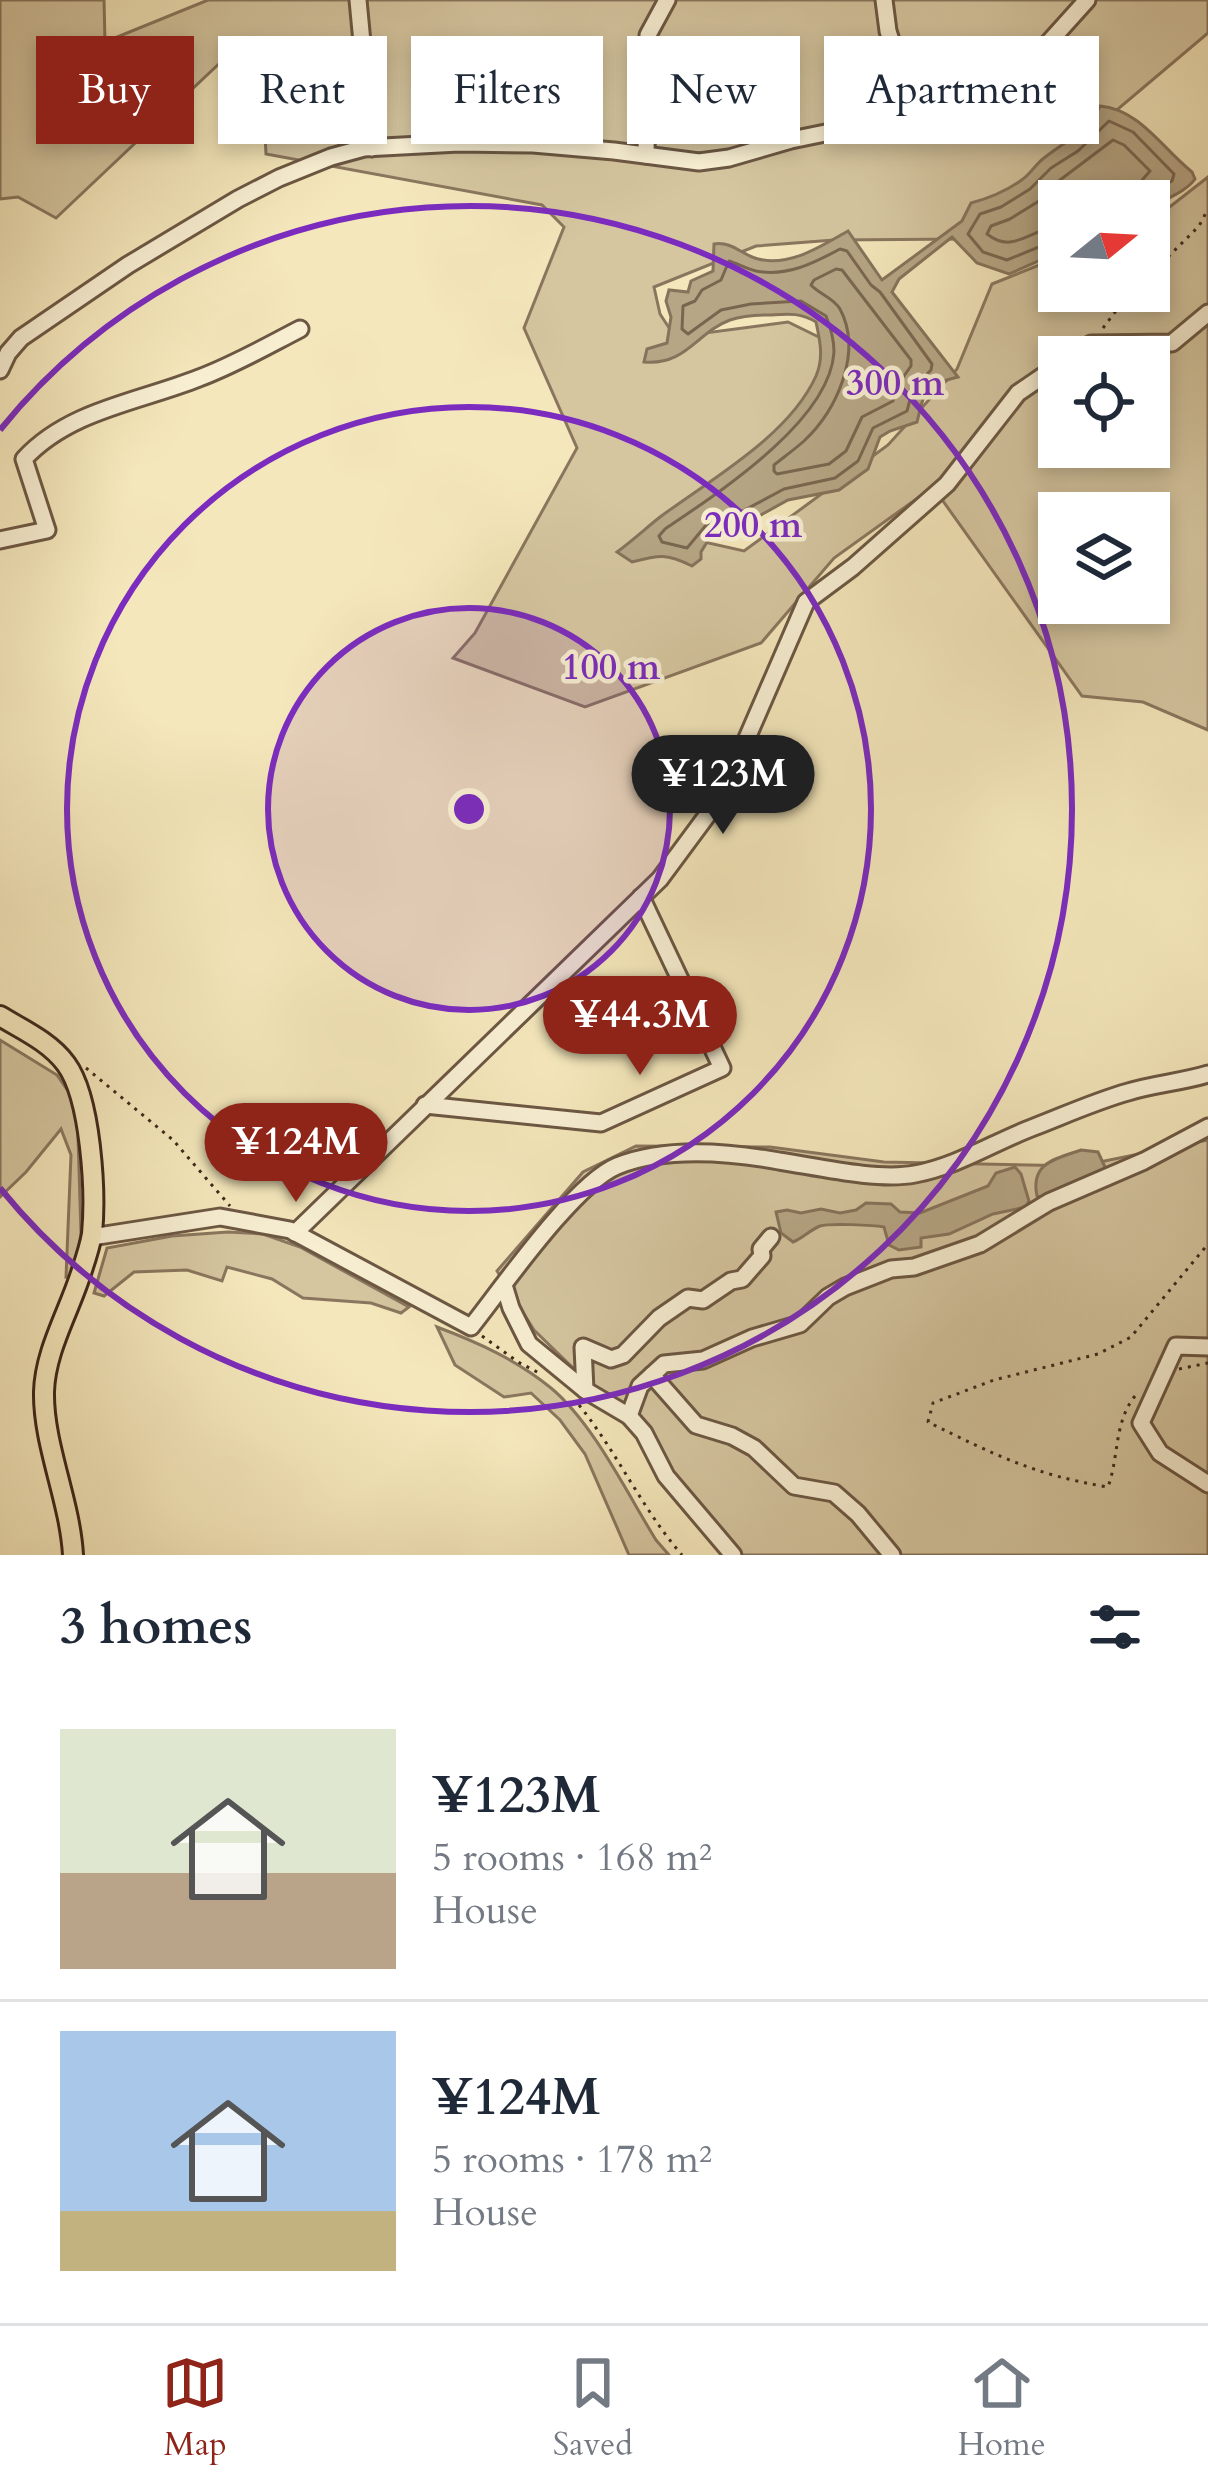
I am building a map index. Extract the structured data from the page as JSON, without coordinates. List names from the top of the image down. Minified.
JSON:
{"north":"right","page":{"chip":["Buy","Rent","Filters","New","Apartment"],"price":["¥123M","¥44.3M","¥124M"],"heading":"3 homes","list":[{"name":"¥123M","note":"5 rooms · 168 m² · House"},{"name":"¥124M","note":"5 rooms · 178 m² · House"}],"tabs":["Map","Saved","Home"]},"rings":["300 m","200 m","100 m"]}
